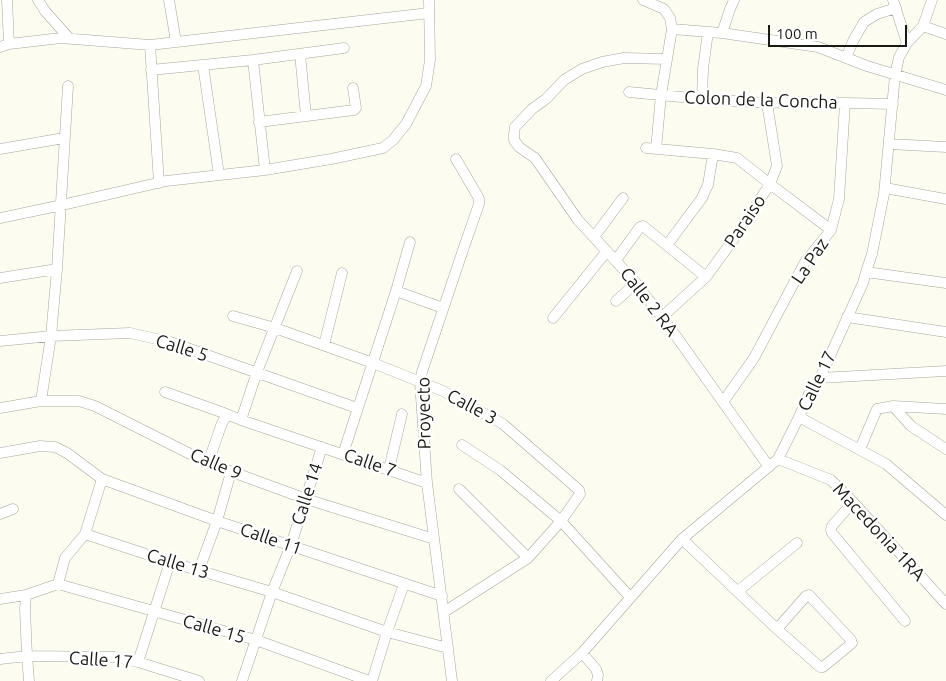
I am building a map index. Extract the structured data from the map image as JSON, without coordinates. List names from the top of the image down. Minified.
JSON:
{"streets":{"street":["Colon de la Concha","Paraiso","La Paz","Calle 2 RA","Calle 5","Calle 17","Calle 3","Proyecto","Calle 7","Calle 9","Calle 14","Macedonia 1RA","Calle 11","Calle 13","Calle 15"]},"crossings":[["Colon de la Concha","Paraiso"],["Colon de la Concha","La Paz"],["Colon de la Concha","Calle 17"],["Paraiso","Calle 2 RA"],["La Paz","Calle 2 RA"],["Calle 2 RA","Calle 17"],["Calle 5","Calle 14"],["Calle 17","Macedonia 1RA"],["Calle 3","Proyecto"],["Calle 3","Calle 14"],["Proyecto","Calle 7"],["Proyecto","Calle 9"],["Proyecto","Calle 11"],["Proyecto","Calle 13"],["Calle 7","Calle 14"],["Calle 9","Calle 14"],["Calle 14","Calle 11"],["Calle 14","Calle 13"],["Calle 14","Calle 15"]],"scale_bar":"100 m"}
